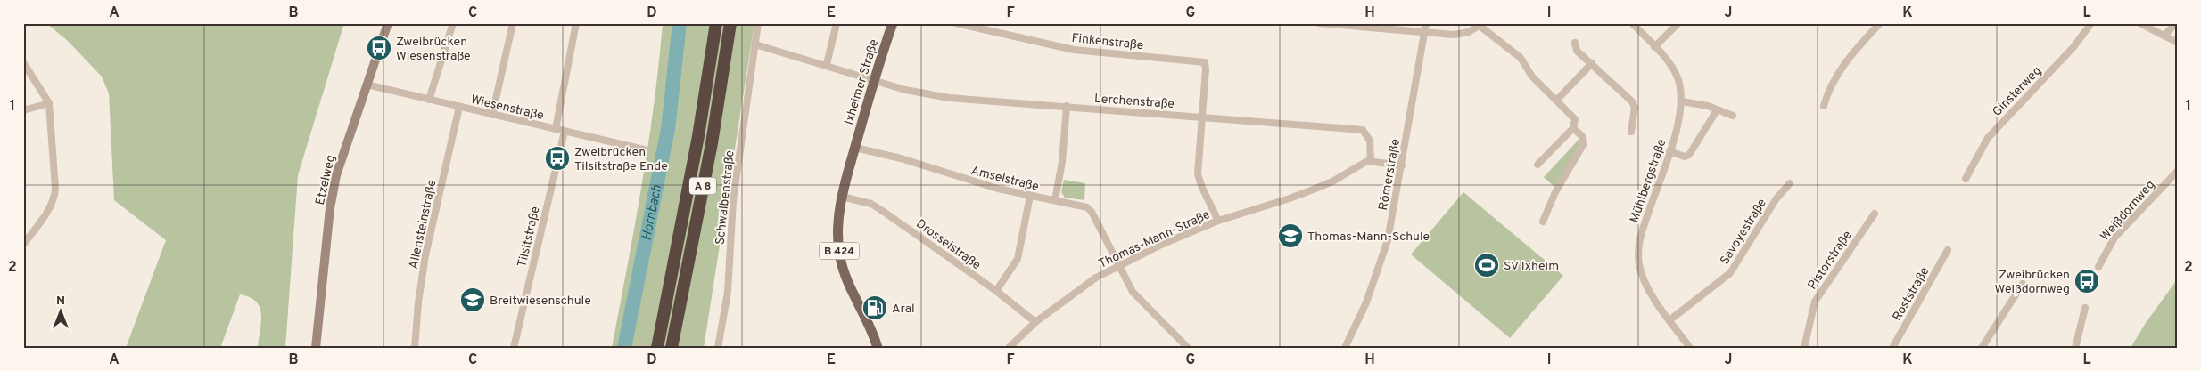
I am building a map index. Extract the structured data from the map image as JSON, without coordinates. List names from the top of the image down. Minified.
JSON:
{"streets":{"highway":["A 8"],"main road":["Ixheimer Straße","B 424"],"street":["Finkenstraße","Ginsterweg","Lerchenstraße","Wiesenstraße","Römerstraße","Amselstraße","Etzelweg","Mühlbergstraße","Schwalbenstraße","Weißdornweg","Allensteinstraße","Savoyestraße","Tilsitstraße","Thomas-Mann-Straße","Drosselstraße","Pistorstraße","Roststraße"]},"crossings":[["Finkenstraße","Lerchenstraße"],["Ixheimer Straße","Lerchenstraße"],["Ixheimer Straße","Amselstraße"],["Ixheimer Straße","B 424"],["Lerchenstraße","Schwalbenstraße"],["Lerchenstraße","Thomas-Mann-Straße"],["Wiesenstraße","Etzelweg"],["Wiesenstraße","Allensteinstraße"],["Wiesenstraße","Tilsitstraße"],["Amselstraße","Thomas-Mann-Straße"],["Amselstraße","B 424"],["Mühlbergstraße","Savoyestraße"],["Thomas-Mann-Straße","Drosselstraße"],["Drosselstraße","B 424"]],"water":["Hornbach"],"places":{"bus stop":["Zweibrücken Wiesenstraße","Zweibrücken Tilsitstraße Ende","Zweibrücken Weißdornweg"],"school or university":["Thomas-Mann-Schule","Breitwiesenschule"],"sports":["SV Ixheim"],"fuel station":["Aral"]},"north":"top","grid":{"columns":["A","B","C","D","E","F","G","H","I","J","K","L"],"rows":["1","2"]}}
